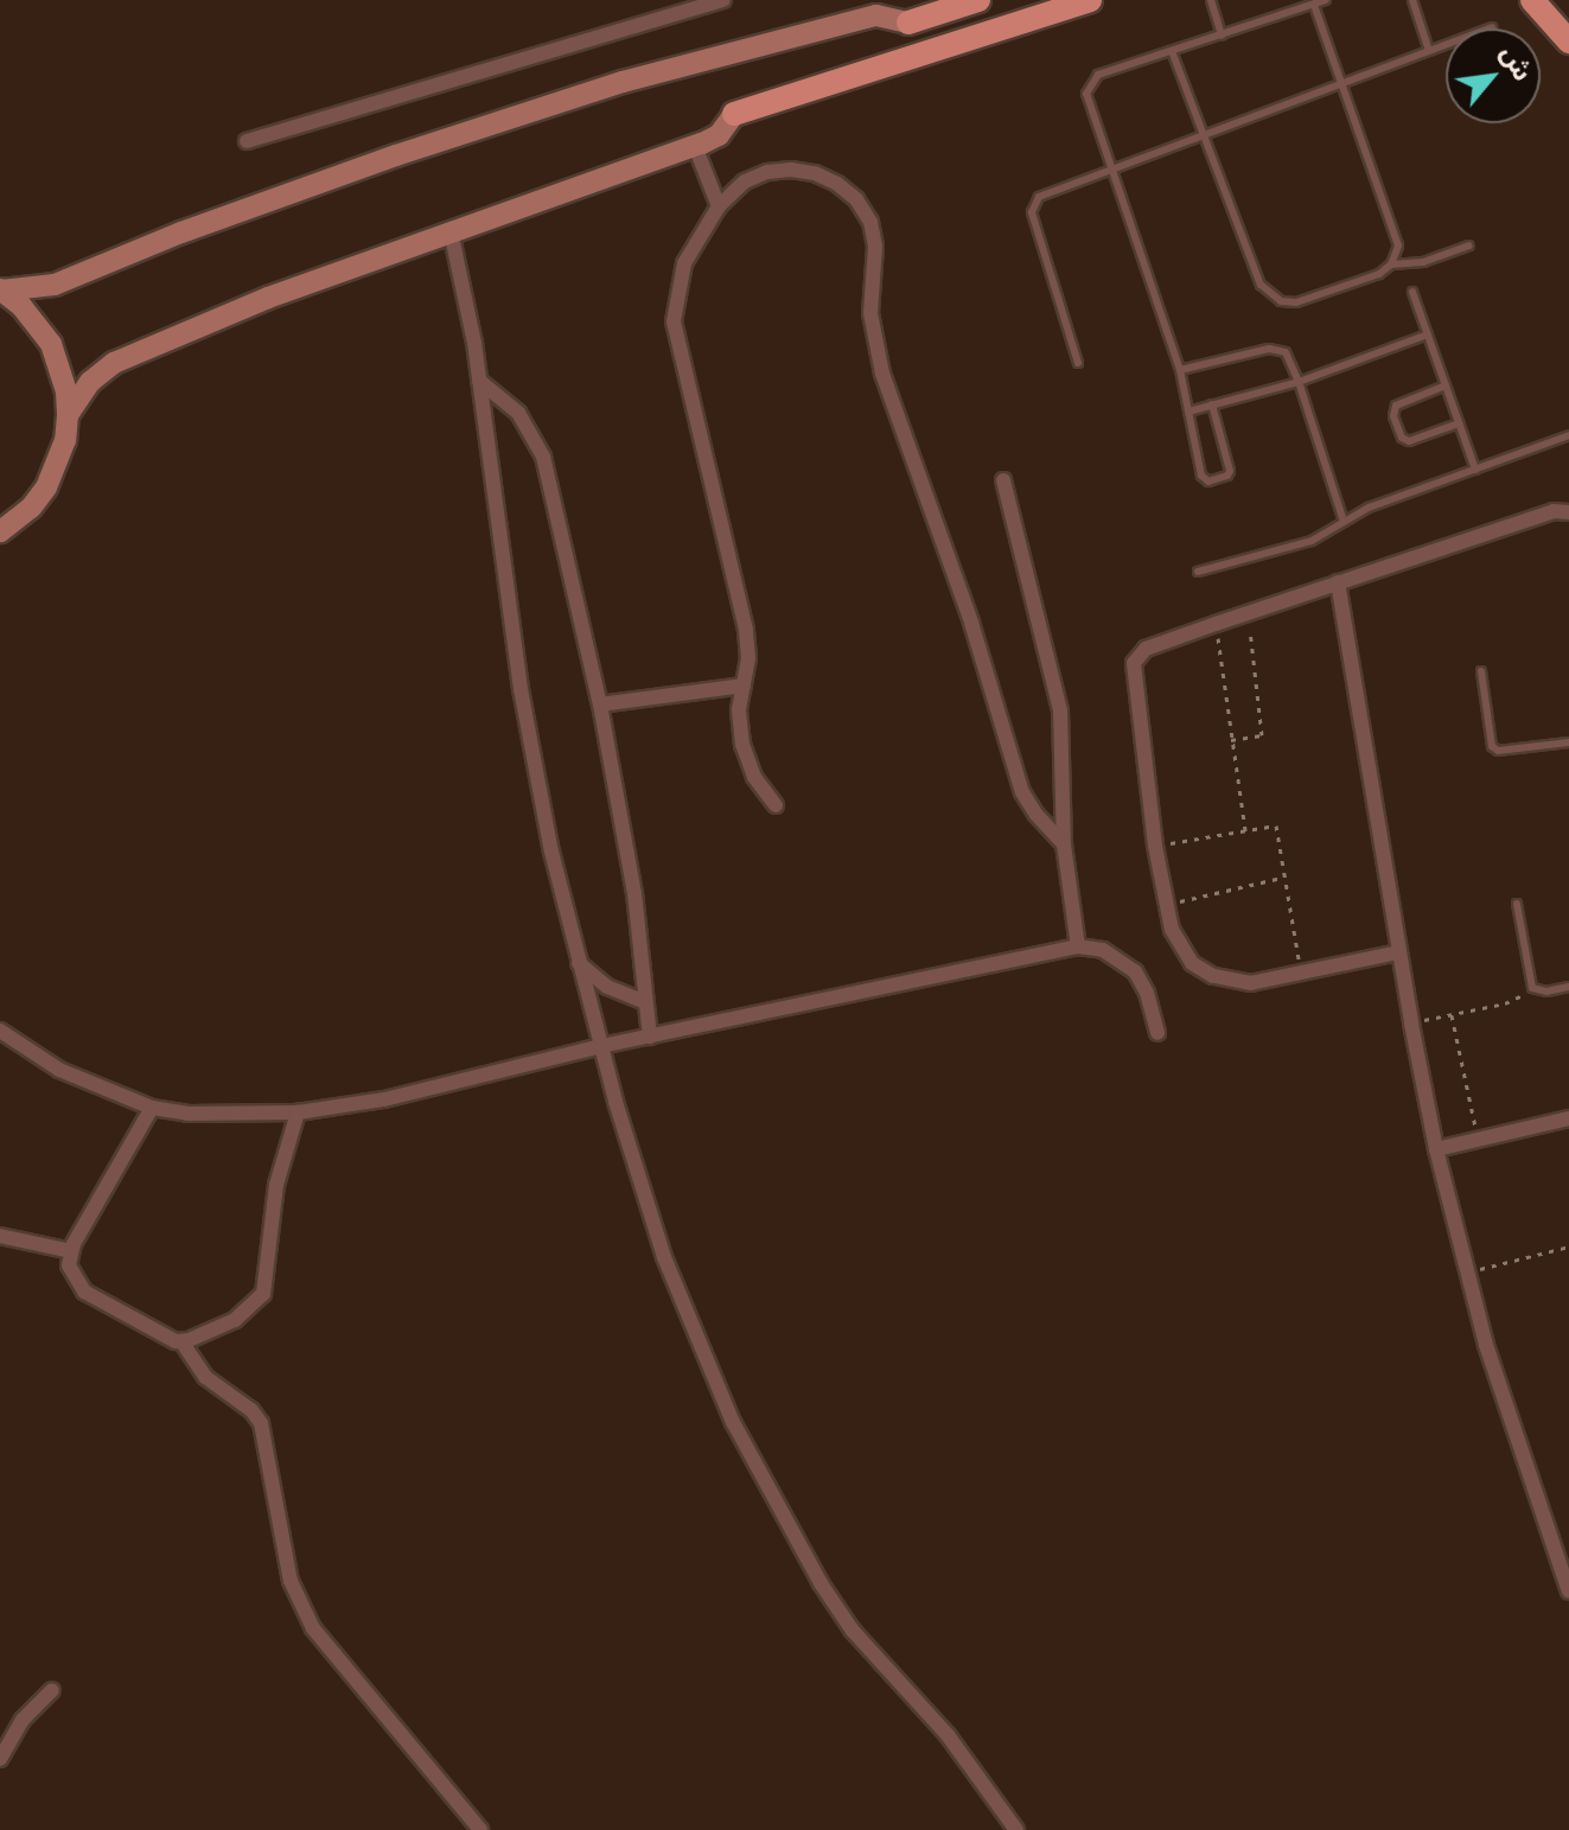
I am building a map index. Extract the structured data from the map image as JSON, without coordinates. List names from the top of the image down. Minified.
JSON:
{"north":"top right"}
